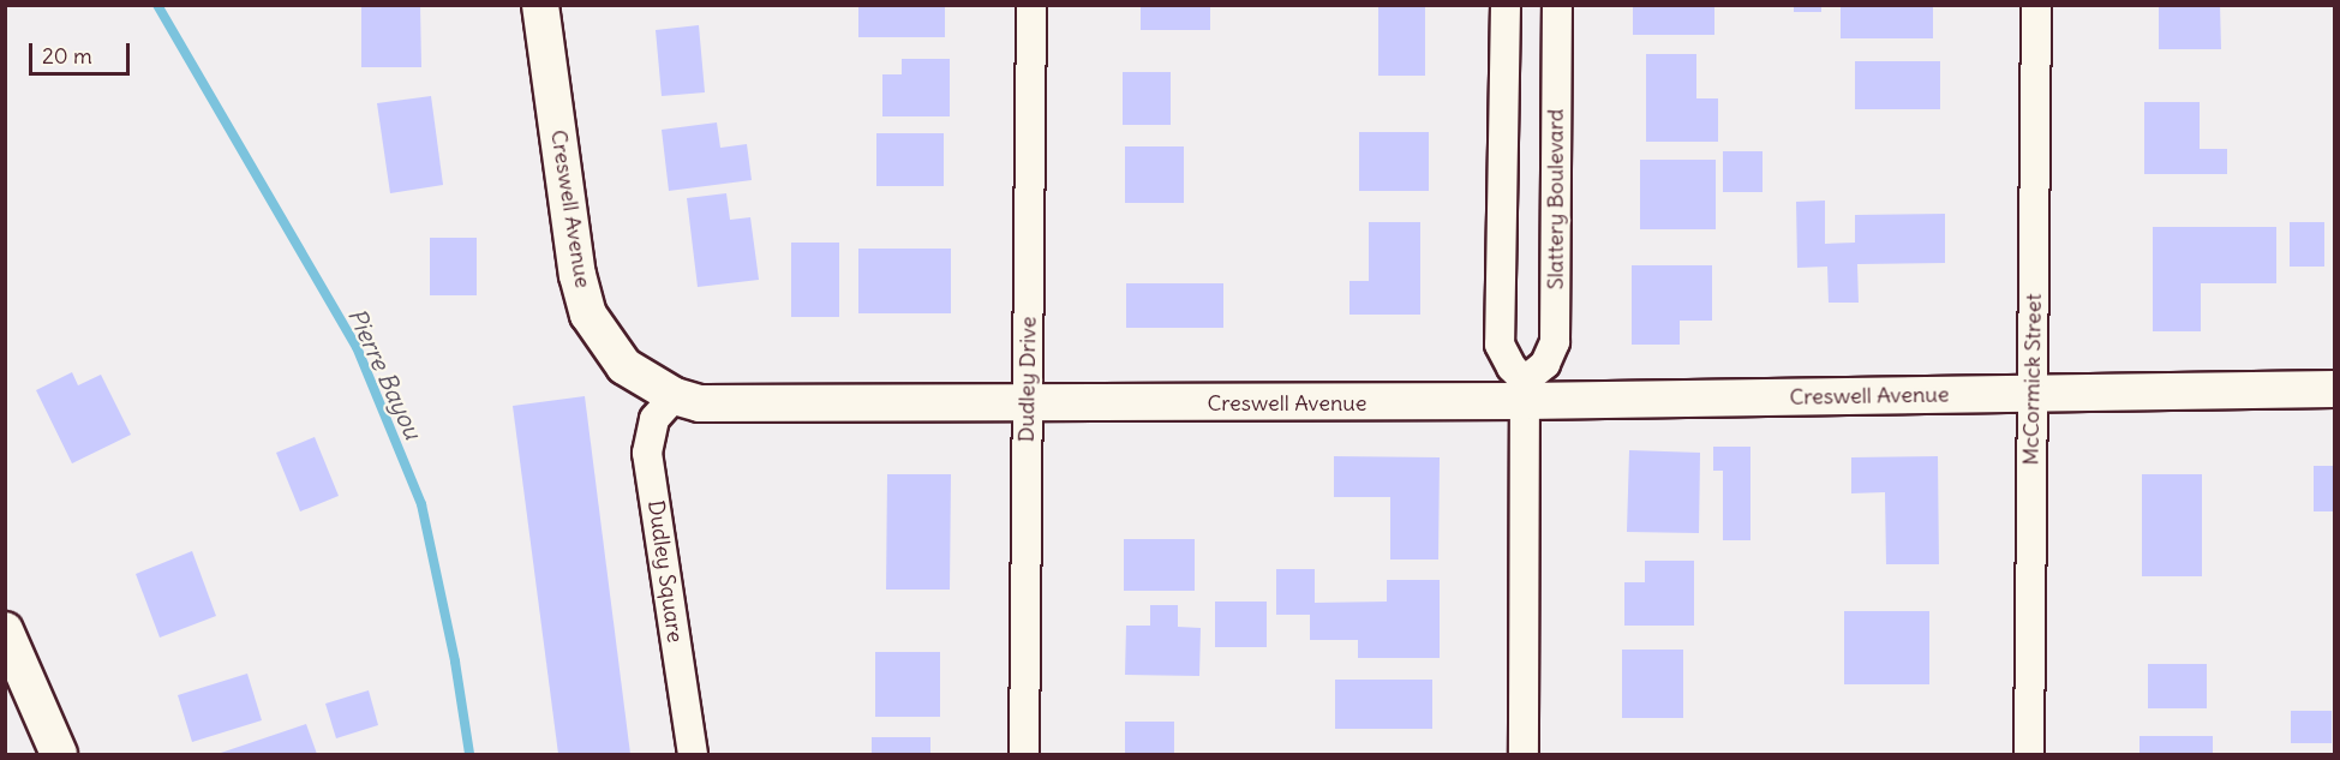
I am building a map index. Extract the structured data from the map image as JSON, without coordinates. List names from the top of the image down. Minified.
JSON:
{"streets":{"street":["Slattery Boulevard","Creswell Avenue","Dudley Drive","McCormick Street","Dudley Square"]},"crossings":[["Slattery Boulevard","Creswell Avenue"],["Creswell Avenue","Dudley Drive"],["Creswell Avenue","McCormick Street"],["Creswell Avenue","Dudley Square"]],"water":["Pierre Bayou"],"scale_bar":"20 m"}
